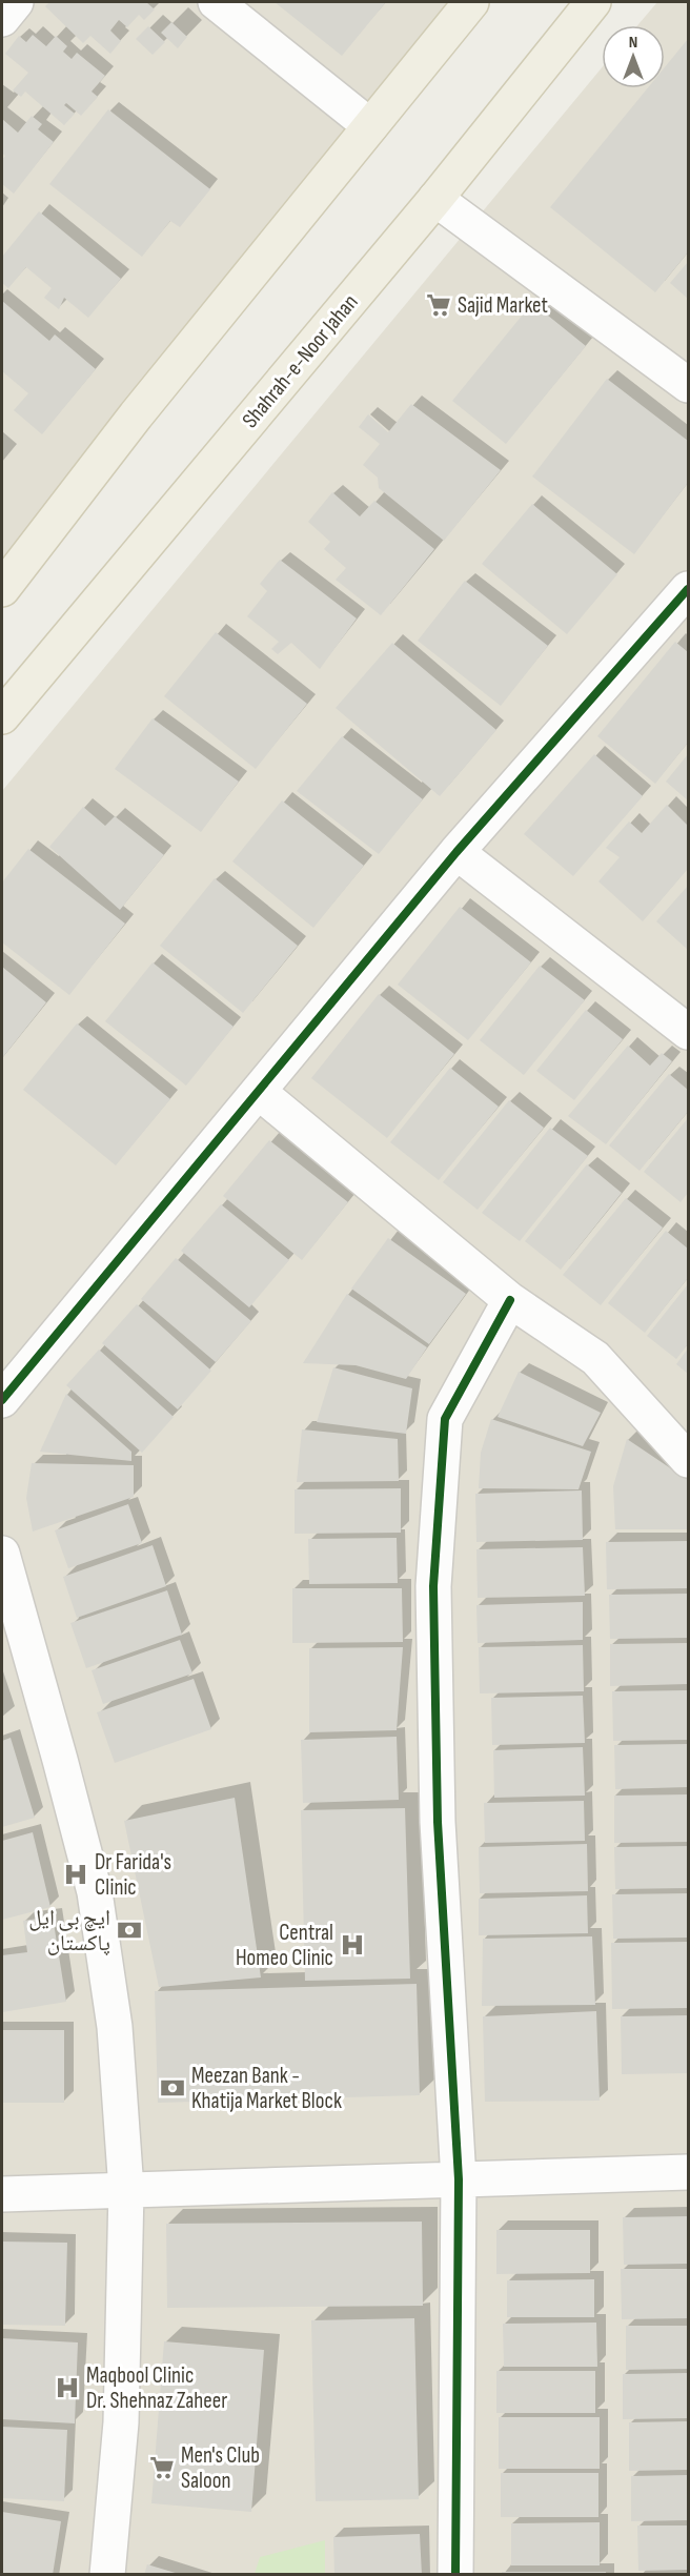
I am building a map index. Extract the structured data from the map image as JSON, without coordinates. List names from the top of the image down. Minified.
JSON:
{"streets":{"main road":["Shahrah-e-Noor Jahan"]},"places":{"supermarket":["Sajid Market","Men's Club Saloon"],"hospital":["Dr Farida's Clinic","Central Homeo Clinic","Maqbool Clinic Dr. Shehnaz Zaheer"],"bank":["ایچ بی ایل پاکستان","Meezan Bank - Khatija Market Block"]},"north":"top"}
